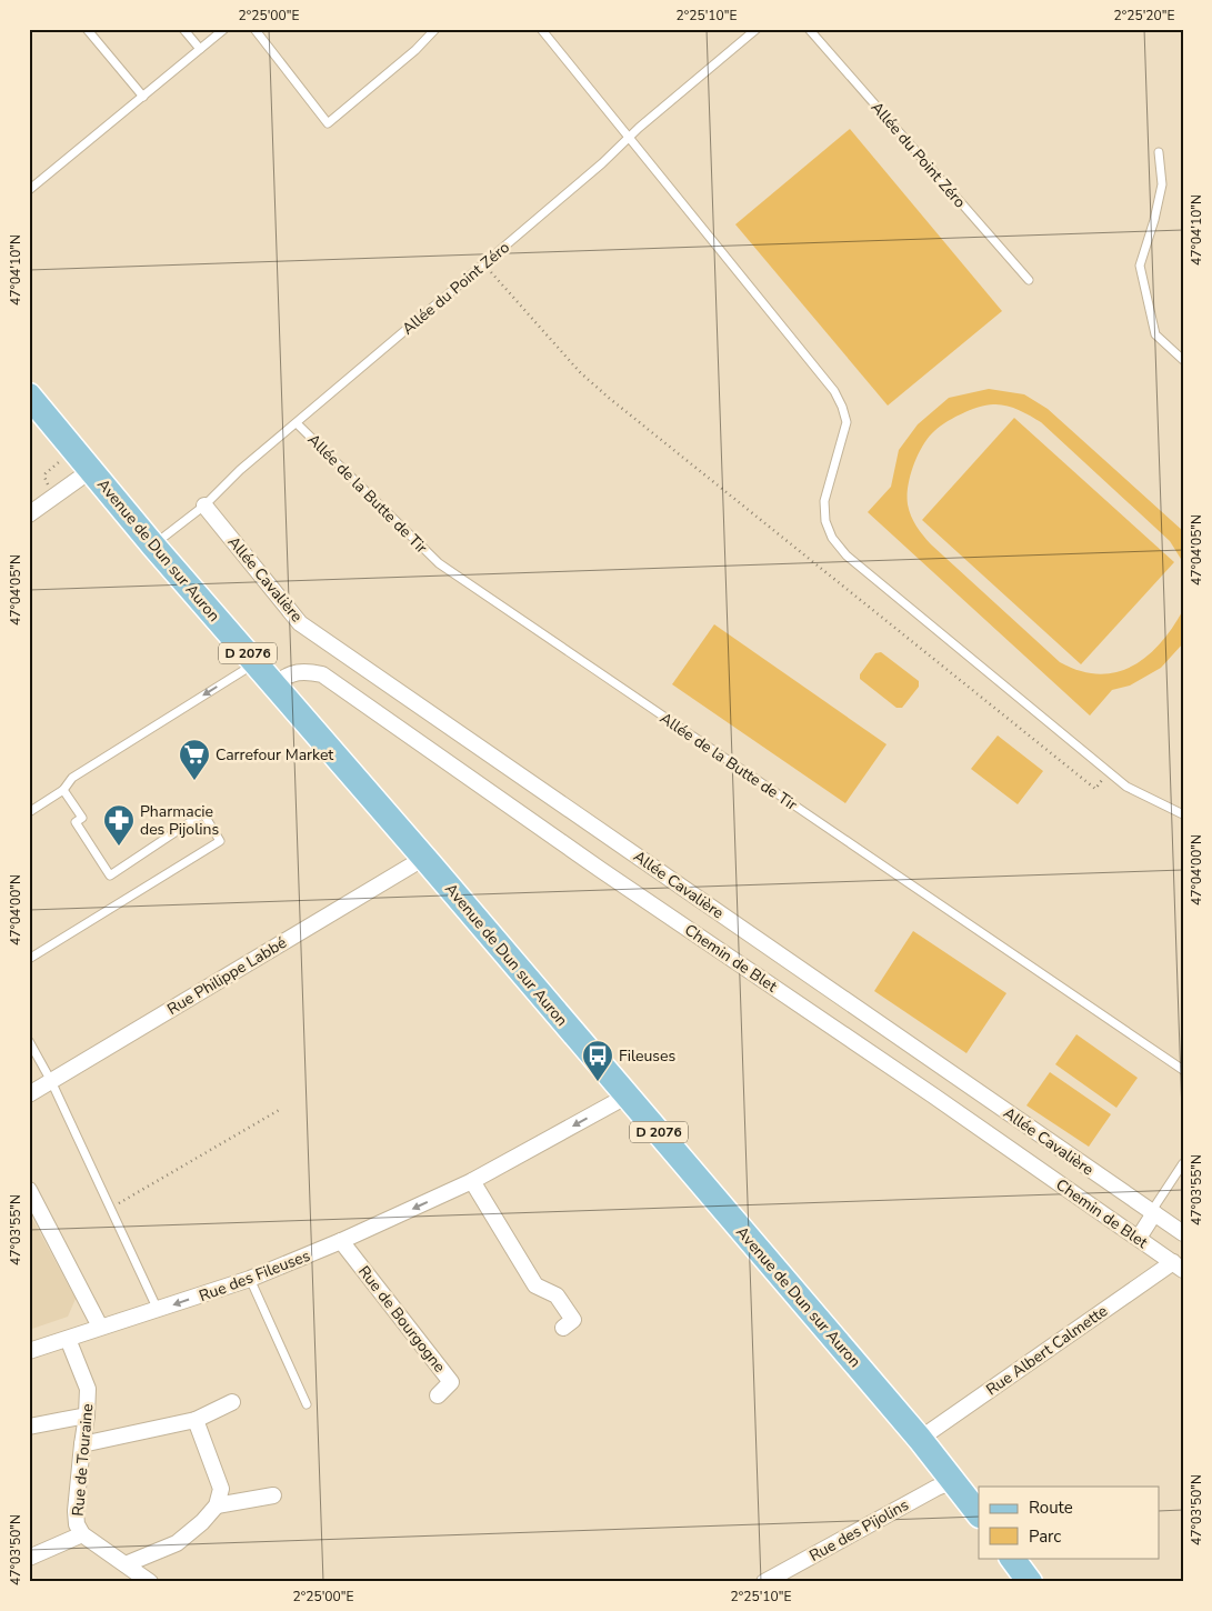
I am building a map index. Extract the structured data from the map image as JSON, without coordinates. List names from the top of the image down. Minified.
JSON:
{"streets":{"main road":["Avenue de Dun sur Auron","D 2076"],"street":["Allée Cavalière","Chemin de Blet","Rue Philippe Labbé","Rue des Fileuses","Rue de Bourgogne","Rue Albert Calmette","Rue de Touraine","Rue des Pijolins"],"lane":["Allée du Point Zéro","Allée de la Butte de Tir"]},"crossings":[["Allée du Point Zéro","Allée de la Butte de Tir"],["Allée du Point Zéro","Avenue de Dun sur Auron"],["Allée du Point Zéro","Allée Cavalière"],["Avenue de Dun sur Auron","Chemin de Blet"],["Avenue de Dun sur Auron","Rue Philippe Labbé"],["Avenue de Dun sur Auron","Rue des Fileuses"],["Avenue de Dun sur Auron","Rue Albert Calmette"],["Avenue de Dun sur Auron","Rue des Pijolins"],["Chemin de Blet","Rue Albert Calmette"],["Rue des Fileuses","Rue de Bourgogne"],["Rue des Fileuses","Rue de Touraine"]],"one_way":["Rue des Fileuses"],"places":{"supermarket":["Carrefour Market"],"pharmacy":["Pharmacie des Pijolins"],"bus stop":["Fileuses"]},"legend":["Route","Parc"],"coordinates":["2°25'00\"E","2°25'10\"E","2°25'20\"E","47°04'10\"N","47°04'05\"N","47°04'00\"N","47°03'55\"N","47°03'50\"N"]}
